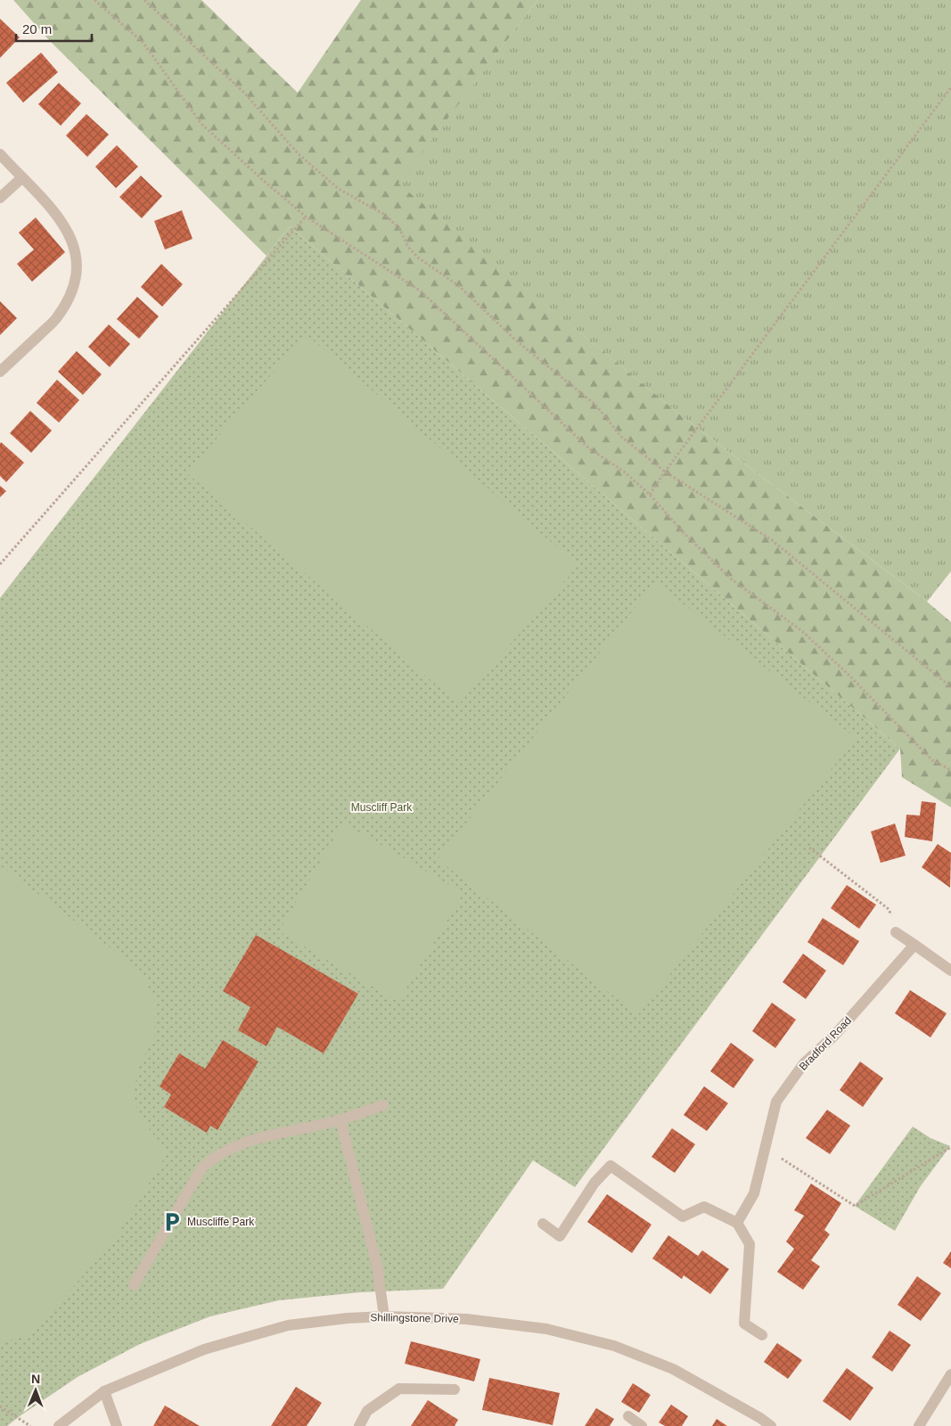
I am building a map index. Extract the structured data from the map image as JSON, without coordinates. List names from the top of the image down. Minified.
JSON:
{"streets":{"street":["Bradford Road","Shillingstone Drive"]},"parks":["Muscliff Park"],"places":{"parking":["Muscliffe Park"]},"scale_bar":"20 m","north":"top"}
